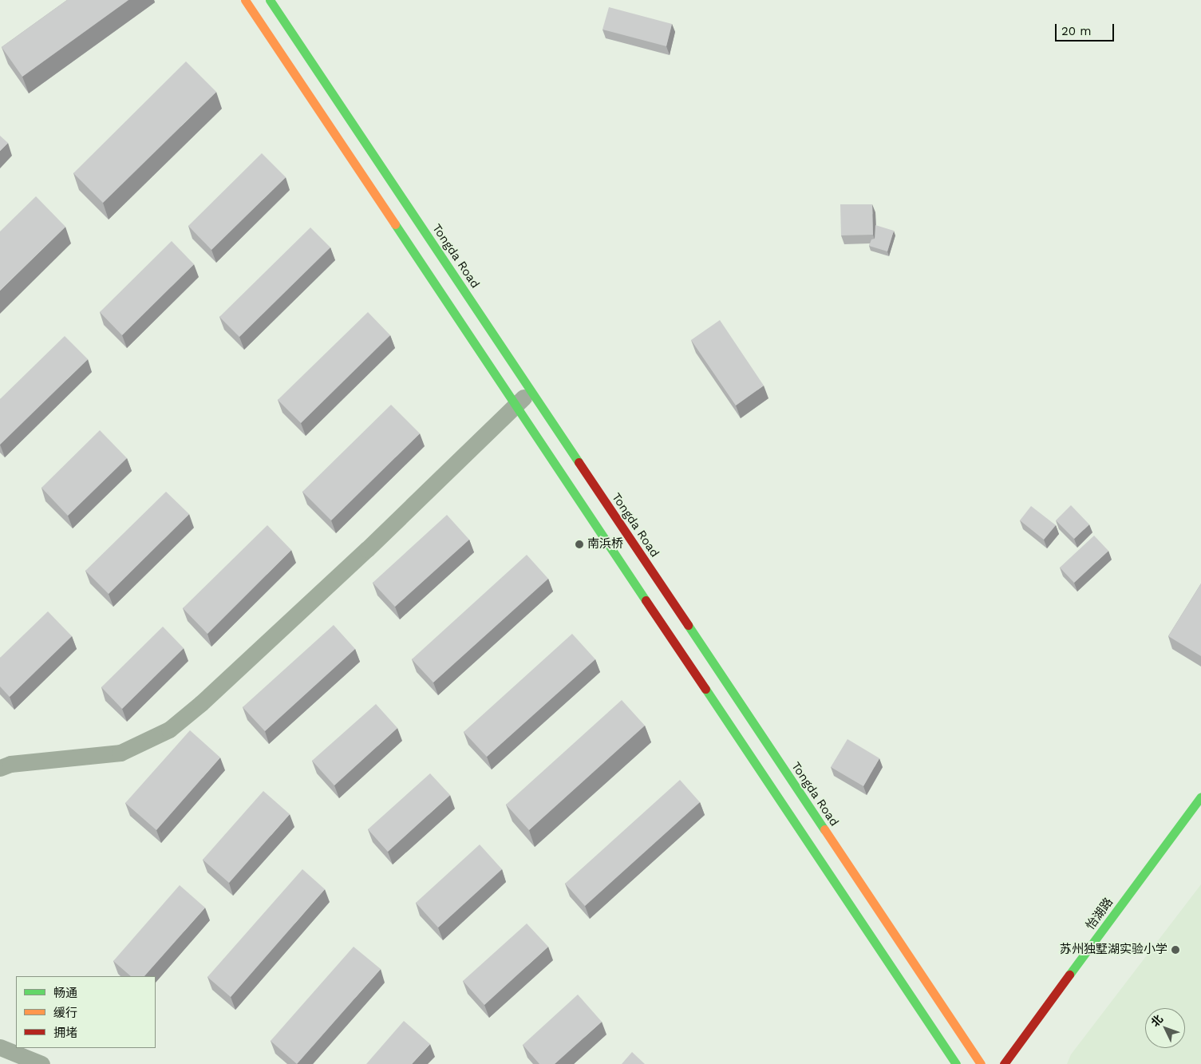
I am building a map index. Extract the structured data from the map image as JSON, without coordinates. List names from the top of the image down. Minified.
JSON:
{"streets":{"main road":["Tongda Road","怡湖路"]},"places":["南浜桥","苏州独墅湖实验小学"],"legend":["畅通","缓行","拥堵"],"scale_bar":"20 m","north":"top left"}
